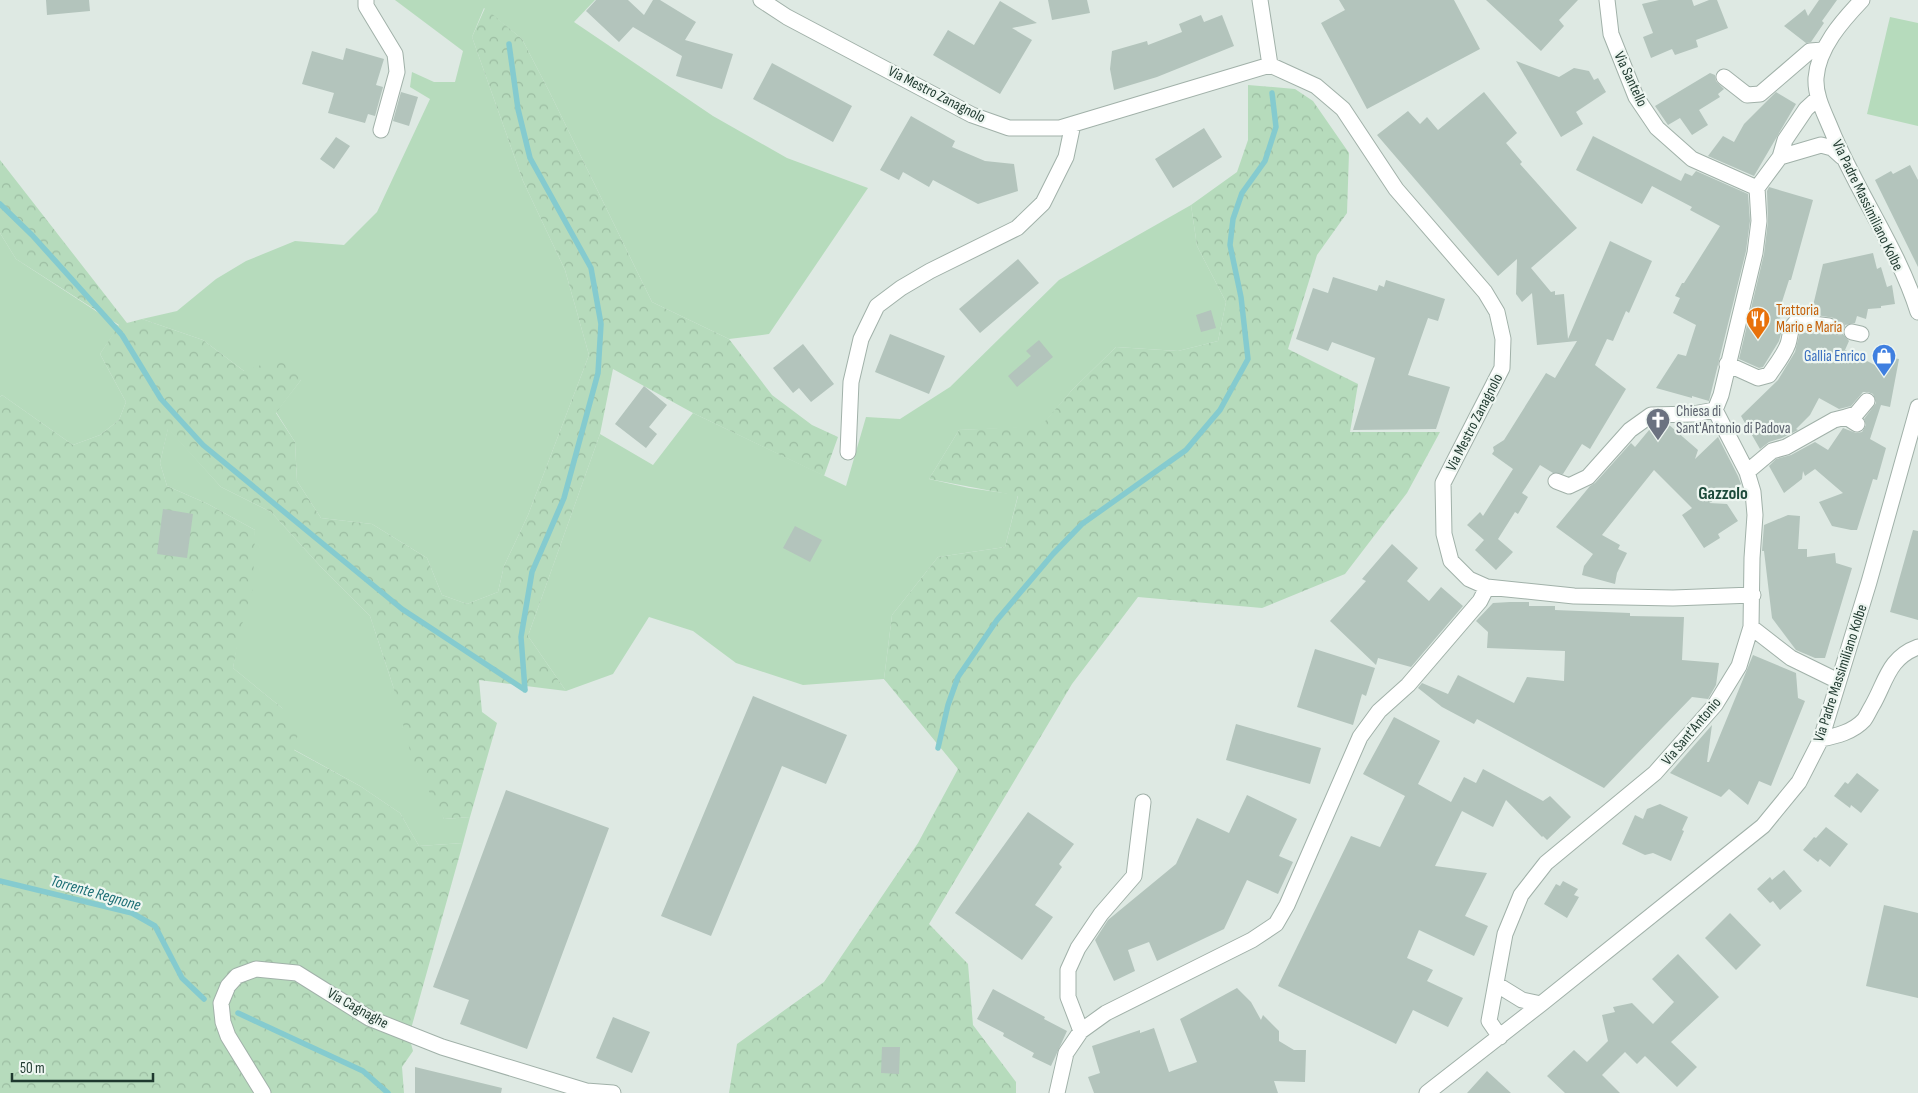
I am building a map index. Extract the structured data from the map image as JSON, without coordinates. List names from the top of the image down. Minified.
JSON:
{"streets":{"street":["Via Santello","Via Mestro Zanagnolo","Via Padre Massimiliano Kolbe","Via Sant'Antonio","Via Cagnaghe"]},"crossings":[["Via Mestro Zanagnolo","Via Sant'Antonio"]],"districts":["Gazzolo"],"water":["Torrente Regnone"],"places":{"restaurant":["Trattoria Mario e Maria"],"shop":["Gallia Enrico"],"church":["Chiesa di Sant'Antonio di Padova"]},"scale_bar":"50 m"}
